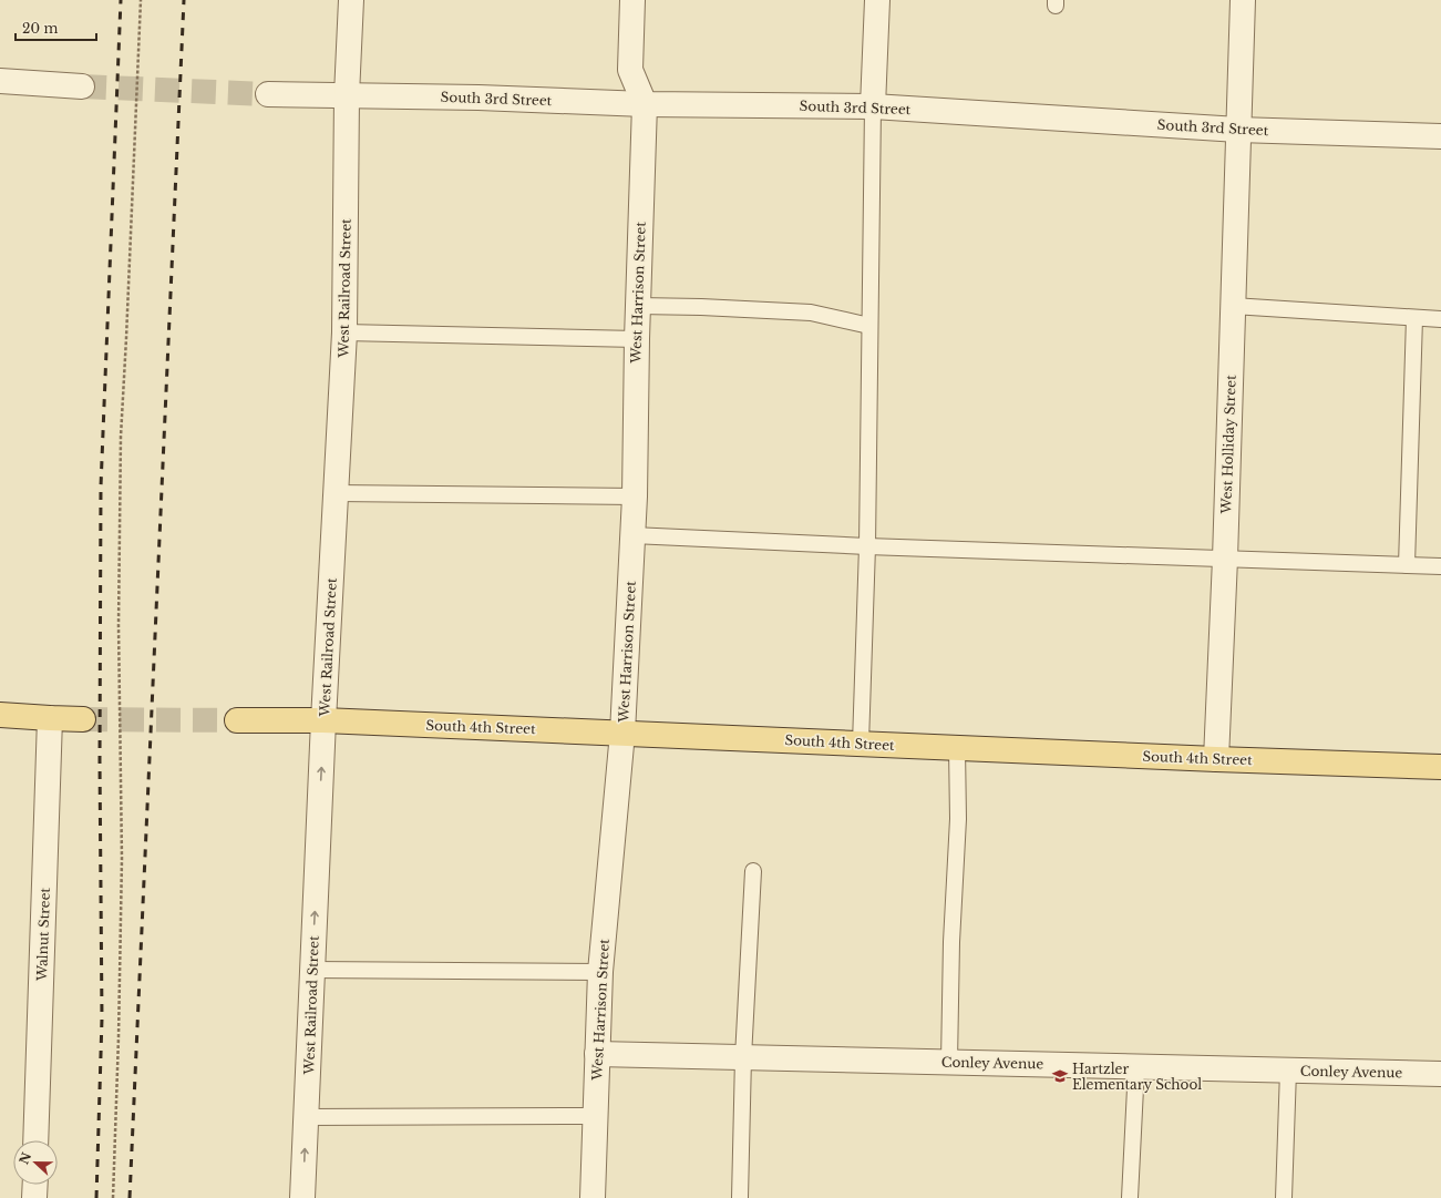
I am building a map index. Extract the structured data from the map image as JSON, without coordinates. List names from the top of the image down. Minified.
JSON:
{"streets":{"main road":["South 4th Street"],"street":["South 3rd Street","West Railroad Street","West Harrison Street","West Holliday Street","Walnut Street","Conley Avenue"]},"crossings":[["South 3rd Street","West Railroad Street"],["South 3rd Street","West Harrison Street"],["South 3rd Street","West Holliday Street"],["West Railroad Street","South 4th Street"],["West Harrison Street","South 4th Street"],["West Harrison Street","Conley Avenue"],["West Holliday Street","South 4th Street"]],"places":{"school or university":["Hartzler Elementary School"]},"scale_bar":"20 m","north":"left"}
